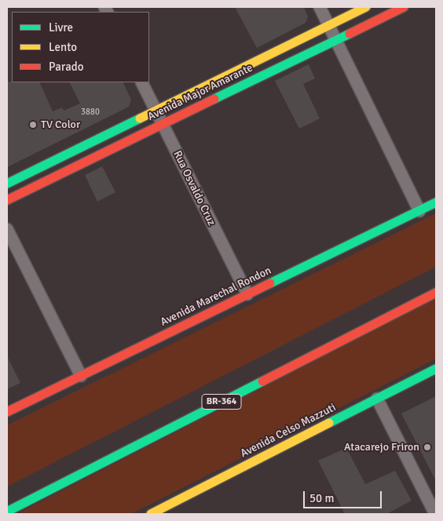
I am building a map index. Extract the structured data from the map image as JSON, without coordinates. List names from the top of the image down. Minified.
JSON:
{"streets":{"main road":["Avenida Major Amarante","Avenida Marechal Rondon","BR-364","Avenida Celso Mazzuti"],"street":["Rua Osvaldo Cruz"]},"crossings":[["Avenida Major Amarante","Rua Osvaldo Cruz"],["Rua Osvaldo Cruz","Avenida Marechal Rondon"]],"places":["TV Color","Atacarejo Friron"],"house_numbers":["3880"],"legend":["Livre","Lento","Parado"],"scale_bar":"50 m"}
